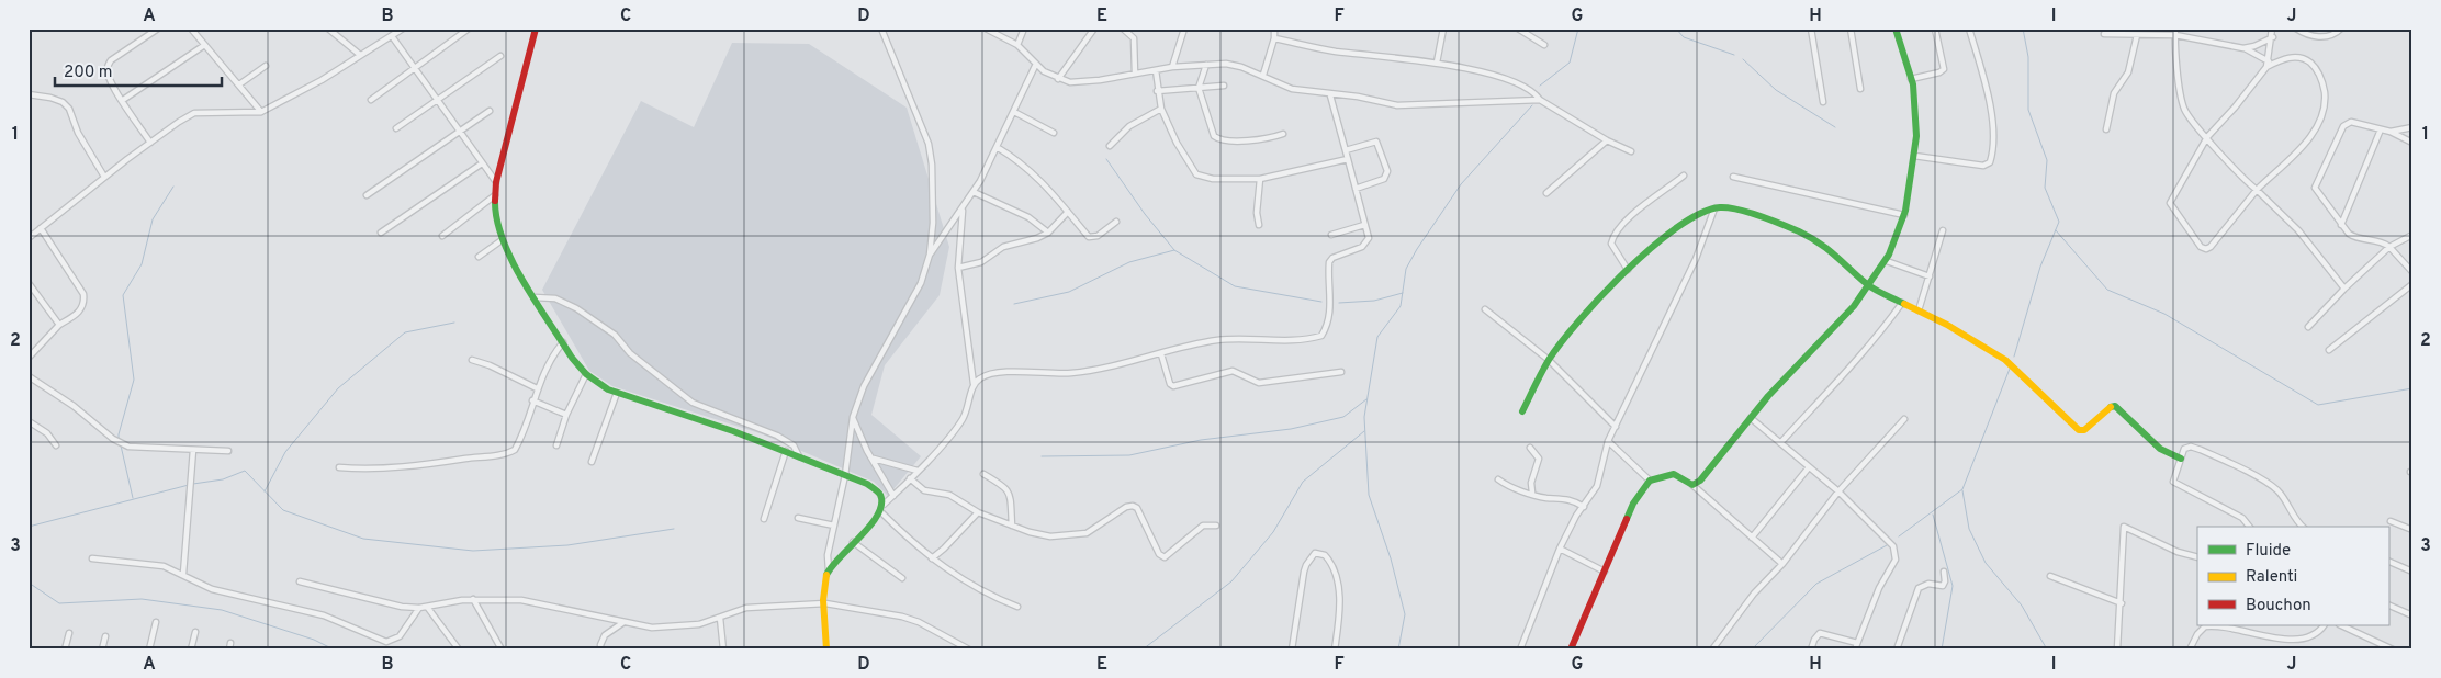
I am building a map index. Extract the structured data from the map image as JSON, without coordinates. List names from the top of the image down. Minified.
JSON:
{"legend":["Fluide","Ralenti","Bouchon"],"scale_bar":"200 m","grid":{"columns":["A","B","C","D","E","F","G","H","I","J"],"rows":["1","2","3"]}}
